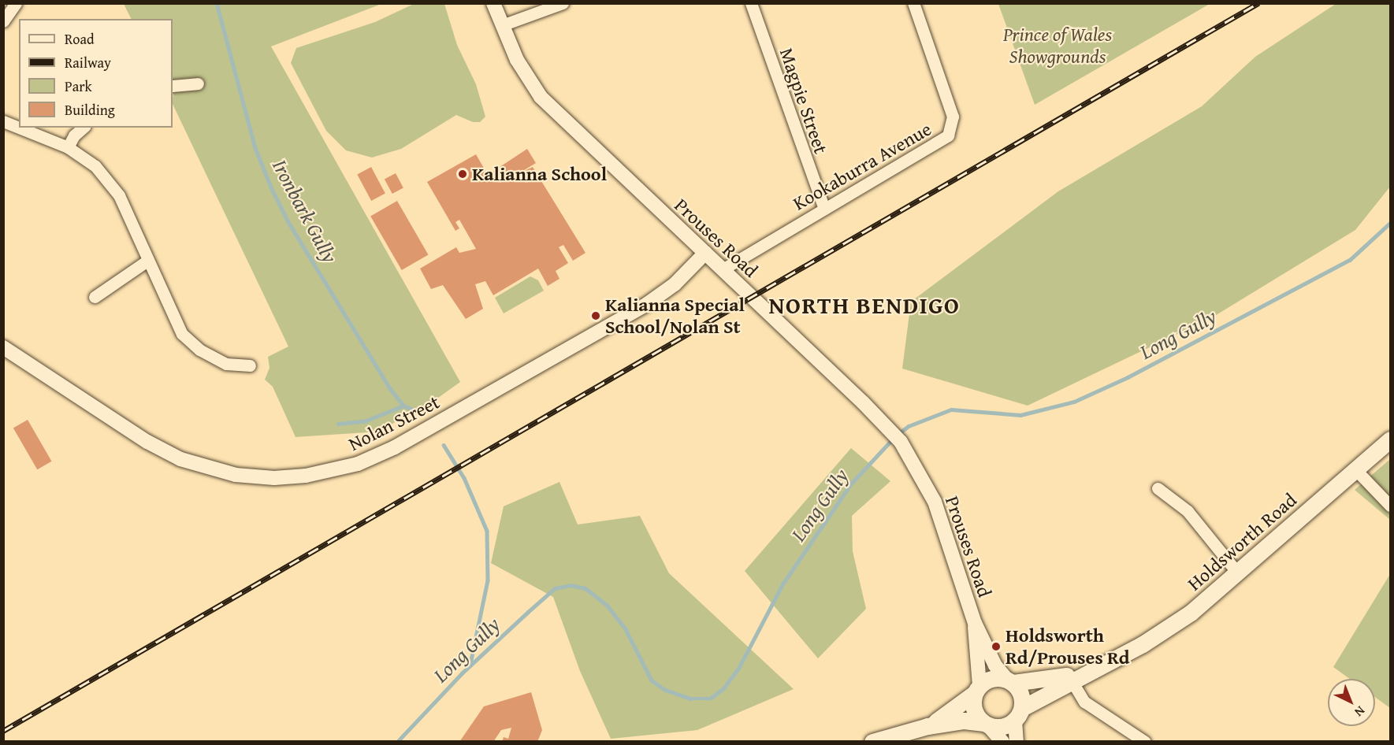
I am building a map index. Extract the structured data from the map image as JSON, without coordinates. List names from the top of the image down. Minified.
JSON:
{"streets":{"main road":["Holdsworth Road"],"street":["Magpie Street","Kookaburra Avenue","Prouses Road","Nolan Street"]},"crossings":[["Magpie Street","Kookaburra Avenue"],["Kookaburra Avenue","Prouses Road"],["Prouses Road","Nolan Street"],["Prouses Road","Holdsworth Road"]],"districts":["NORTH BENDIGO"],"water":["Ironbark Gully","Long Gully"],"parks":["Prince of Wales Showgrounds"],"places":["Kalianna School","Kalianna Special School/Nolan St","Holdsworth Rd/Prouses Rd"],"legend":["Road","Railway","Park","Building"],"north":"bottom right"}
